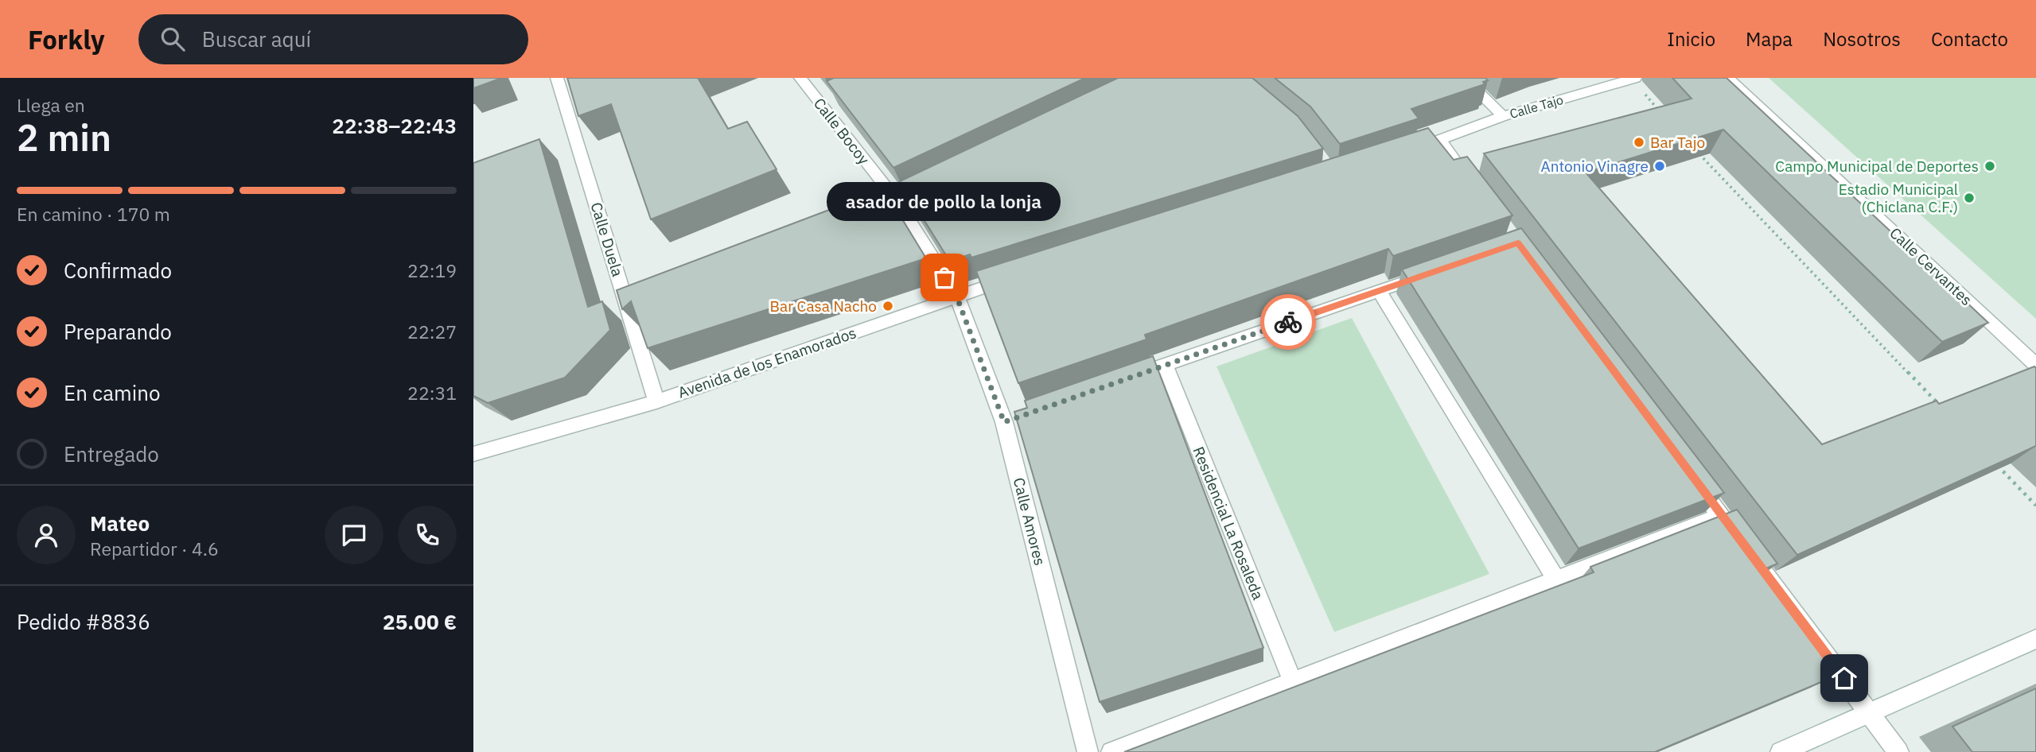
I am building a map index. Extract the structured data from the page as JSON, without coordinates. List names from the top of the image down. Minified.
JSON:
{"streets":{"street":["Calle Tajo","Calle Bocoy","Calle Duela","Calle Cervantes","Avenida de los Enamorados","Calle Amores","Residencial La Rosaleda"]},"crossings":[["Calle Bocoy","Avenida de los Enamorados"],["Calle Bocoy","Calle Amores"],["Calle Duela","Avenida de los Enamorados"],["Avenida de los Enamorados","Calle Amores"]],"places":["Bar Tajo","Antonio Vinagre","Campo Municipal de Deportes","Estadio Municipal (Chiclana C.F.)","asador de pollo la lonja","Bar Casa Nacho"],"page":{"header":"Forkly","search":"Buscar aquí","nav":["Inicio","Mapa","Nosotros","Contacto"],"heading":["2 min","Llega en","22:38–22:43"],"panel":["Mateo","Repartidor · 4.6","Pedido #8836","25.00 €"],"bar":"En camino · 170 m","bubble":"asador de pollo la lonja","list":[["Confirmado","22:19"],["Preparando","22:27"],["En camino","22:31"],"Entregado"]}}
